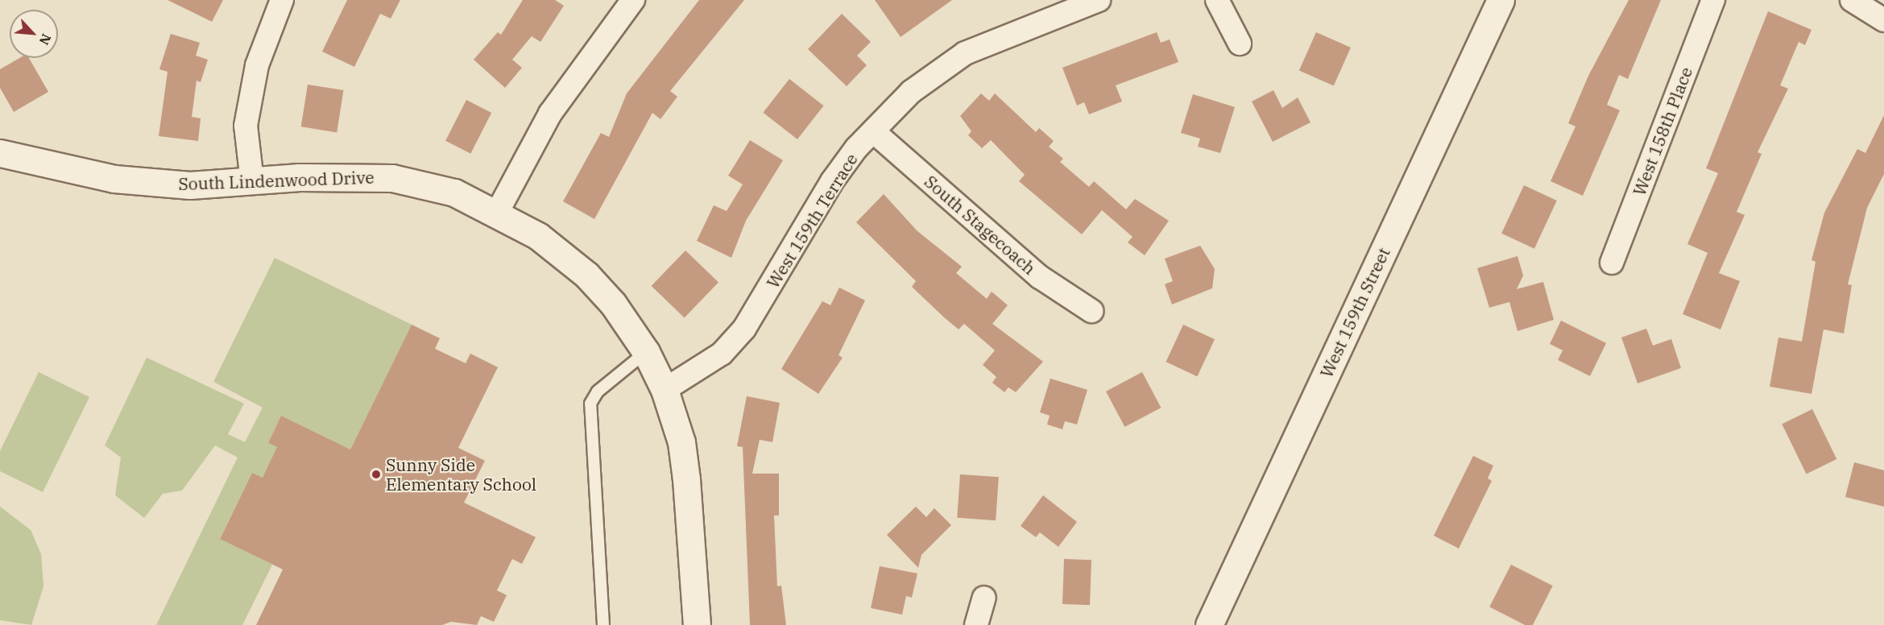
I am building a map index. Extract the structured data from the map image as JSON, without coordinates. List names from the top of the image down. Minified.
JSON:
{"streets":{"street":["West 158th Place","South Lindenwood Drive","West 159th Terrace","South Stagecoach","West 159th Street"]},"crossings":[["South Lindenwood Drive","West 159th Terrace"],["West 159th Terrace","South Stagecoach"]],"places":["Sunny Side Elementary School"],"north":"bottom right"}
